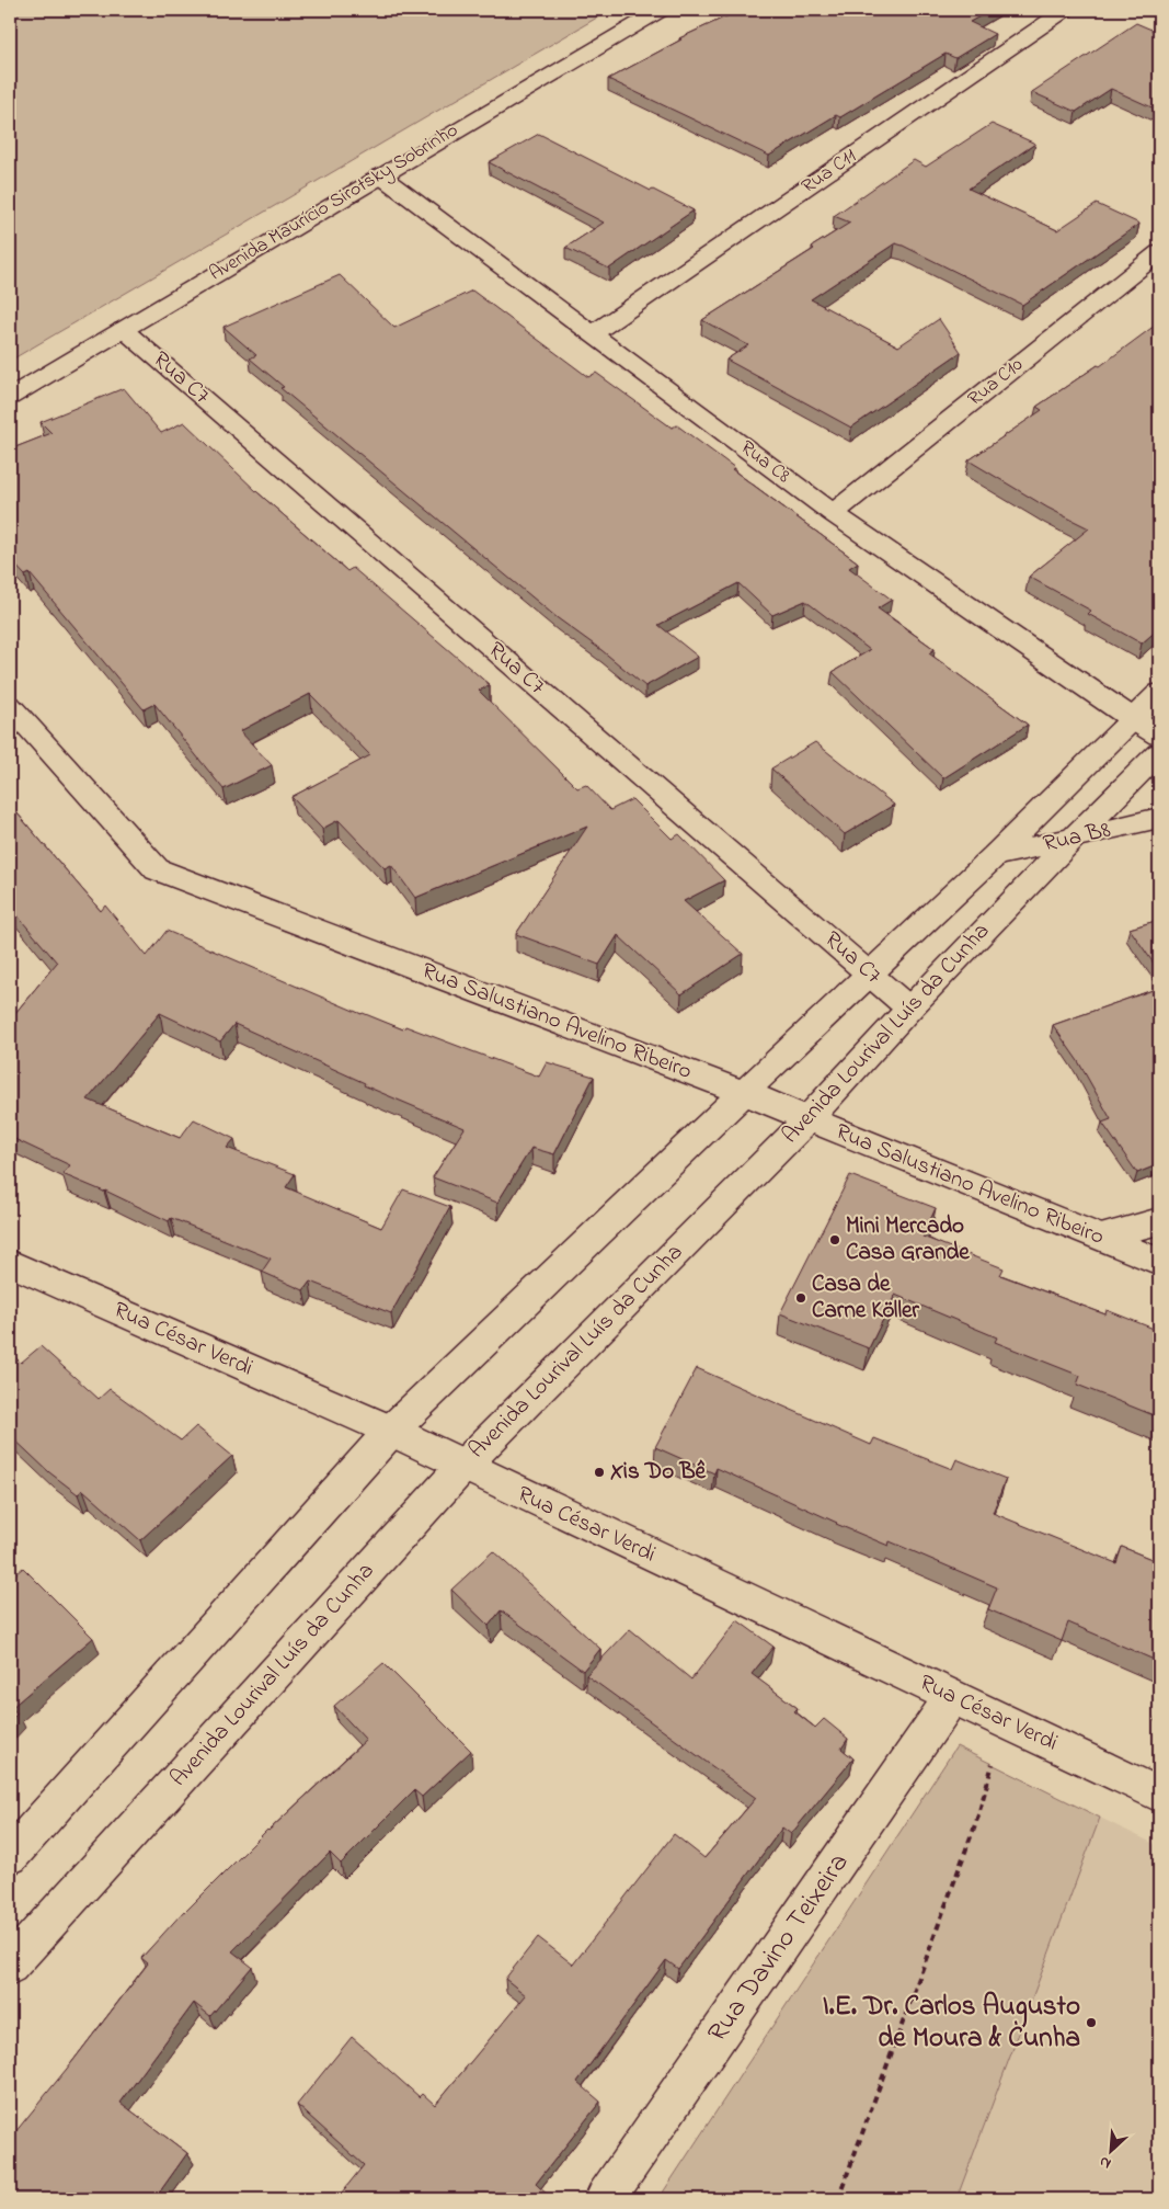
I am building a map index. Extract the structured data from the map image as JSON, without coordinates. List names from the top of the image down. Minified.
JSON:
{"streets":{"street":["Rua C11","Avenida Maurício Sirotsky Sobrinho","Rua C7","Rua C10","Rua C8","Rua B8","Rua Salustiano Avelino Ribeiro","Avenida Lourival Luís da Cunha","Rua César Verdi","Rua Davino Teixeira"]},"crossings":[["Rua C11","Rua C8"],["Avenida Maurício Sirotsky Sobrinho","Rua C7"],["Avenida Maurício Sirotsky Sobrinho","Rua C8"],["Rua C7","Avenida Lourival Luís da Cunha"],["Rua C10","Rua C8"],["Rua C8","Avenida Lourival Luís da Cunha"],["Rua B8","Avenida Lourival Luís da Cunha"],["Rua Salustiano Avelino Ribeiro","Avenida Lourival Luís da Cunha"],["Avenida Lourival Luís da Cunha","Rua César Verdi"],["Rua César Verdi","Rua Davino Teixeira"]],"places":["Mini Mercado Casa Grande","Casa de Carne Köller","Xis Do Bê","I.E. Dr. Carlos Augusto de Moura & Cunha"],"north":"bottom left"}
